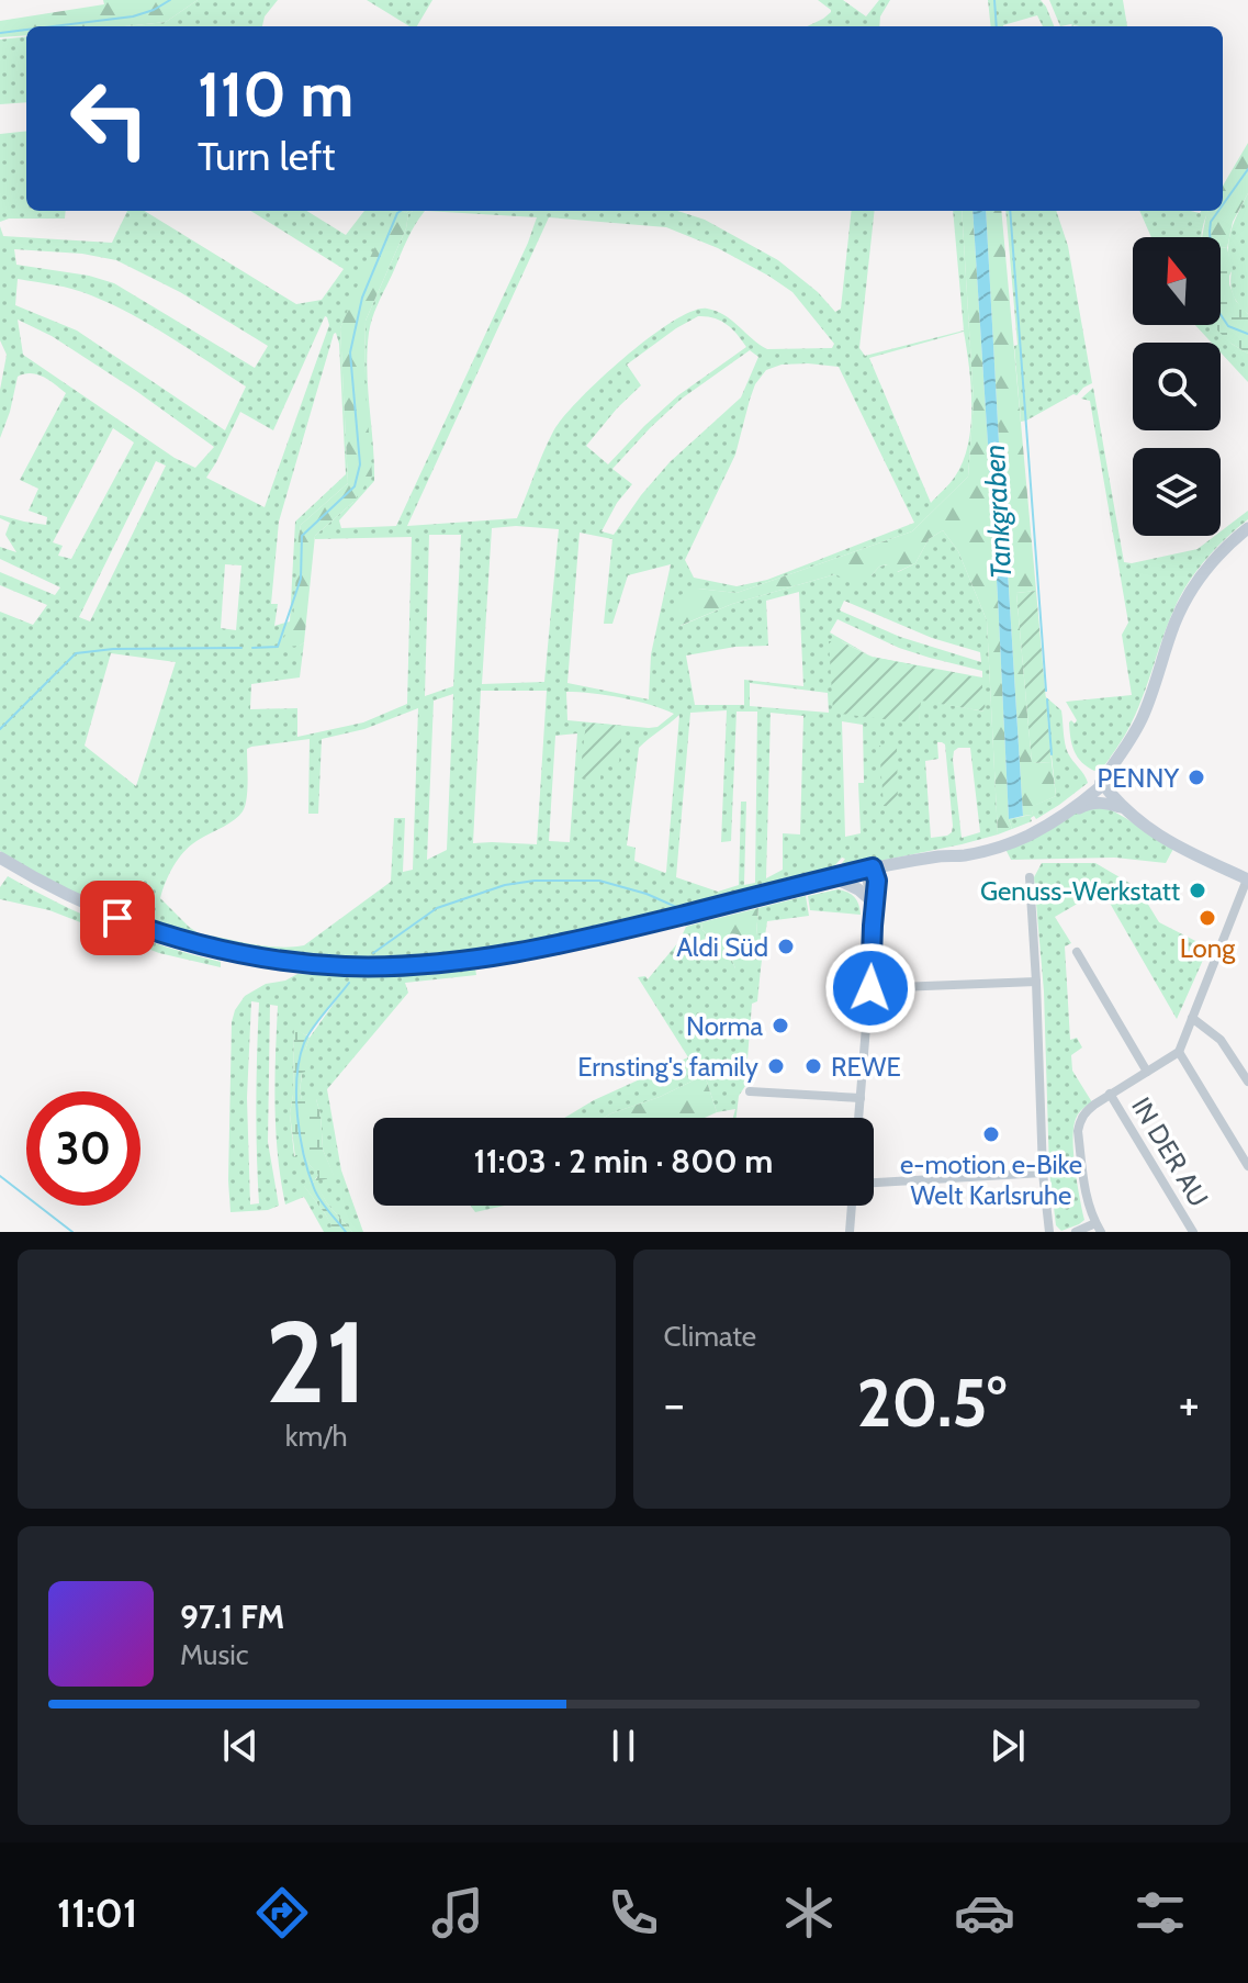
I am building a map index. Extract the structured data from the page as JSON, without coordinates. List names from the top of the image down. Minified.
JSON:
{"streets":{"street":["IN DER AU"]},"water":["Tankgraben"],"places":["PENNY","Genuss-Werkstatt","Long","Aldi Süd","Norma","Ernsting's family","REWE","e-motion e-Bike Welt Karlsruhe"],"north":"top","page":{"turn":["110 m","Turn left"],"limit":"30","trip":"11:03 · 2 min · 800 m","tile":[["21","km/h"],"Climate"],"heat":["−","20.5°","+"],"song":["97.1 FM","Music"],"tabs":"11:01"}}
